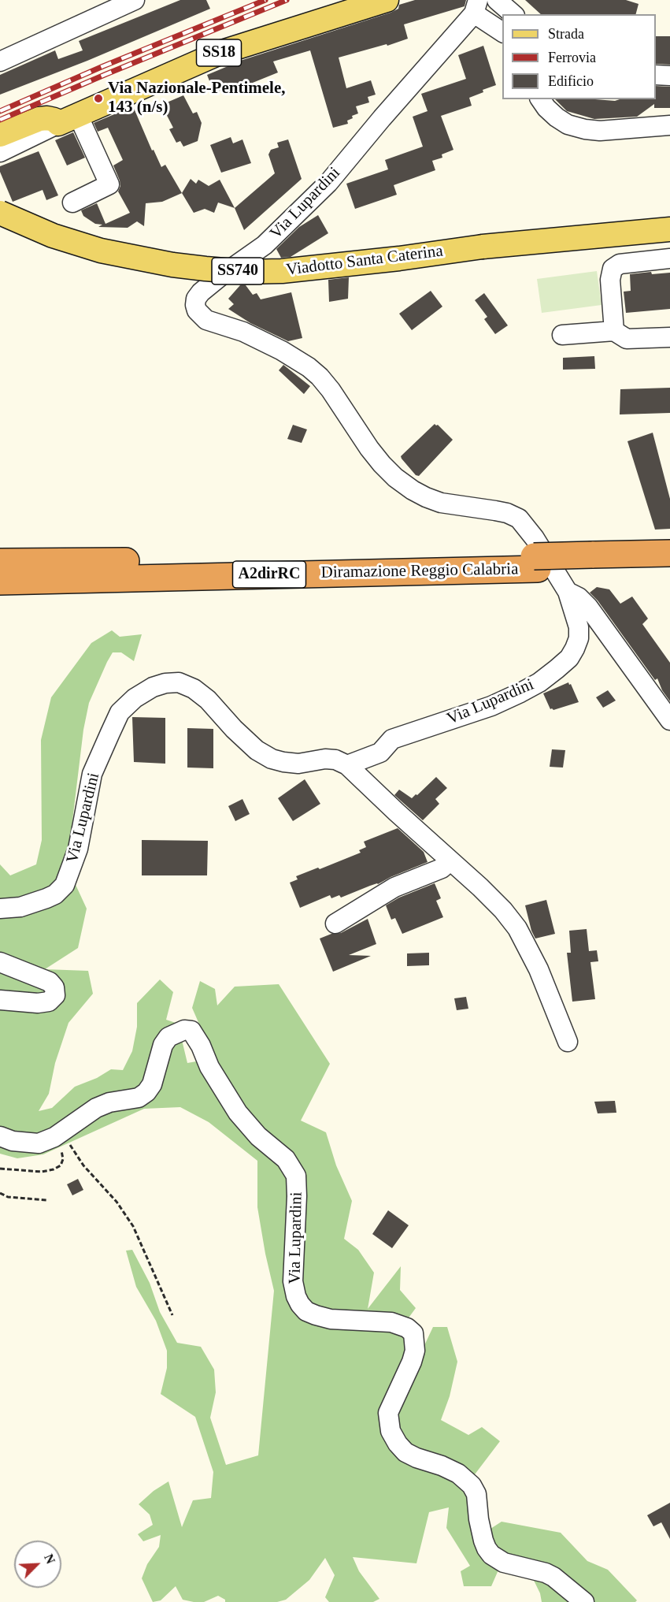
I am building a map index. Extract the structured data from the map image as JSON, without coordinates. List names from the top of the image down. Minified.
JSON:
{"streets":{"highway":["Diramazione Reggio Calabria","A2dirRC"],"main road":["SS18","Viadotto Santa Caterina","SS740"],"street":["Via Lupardini"]},"places":["Via Nazionale-Pentimele, 143 (n/s)"],"legend":["Strada","Ferrovia","Edificio"],"north":"top right"}
